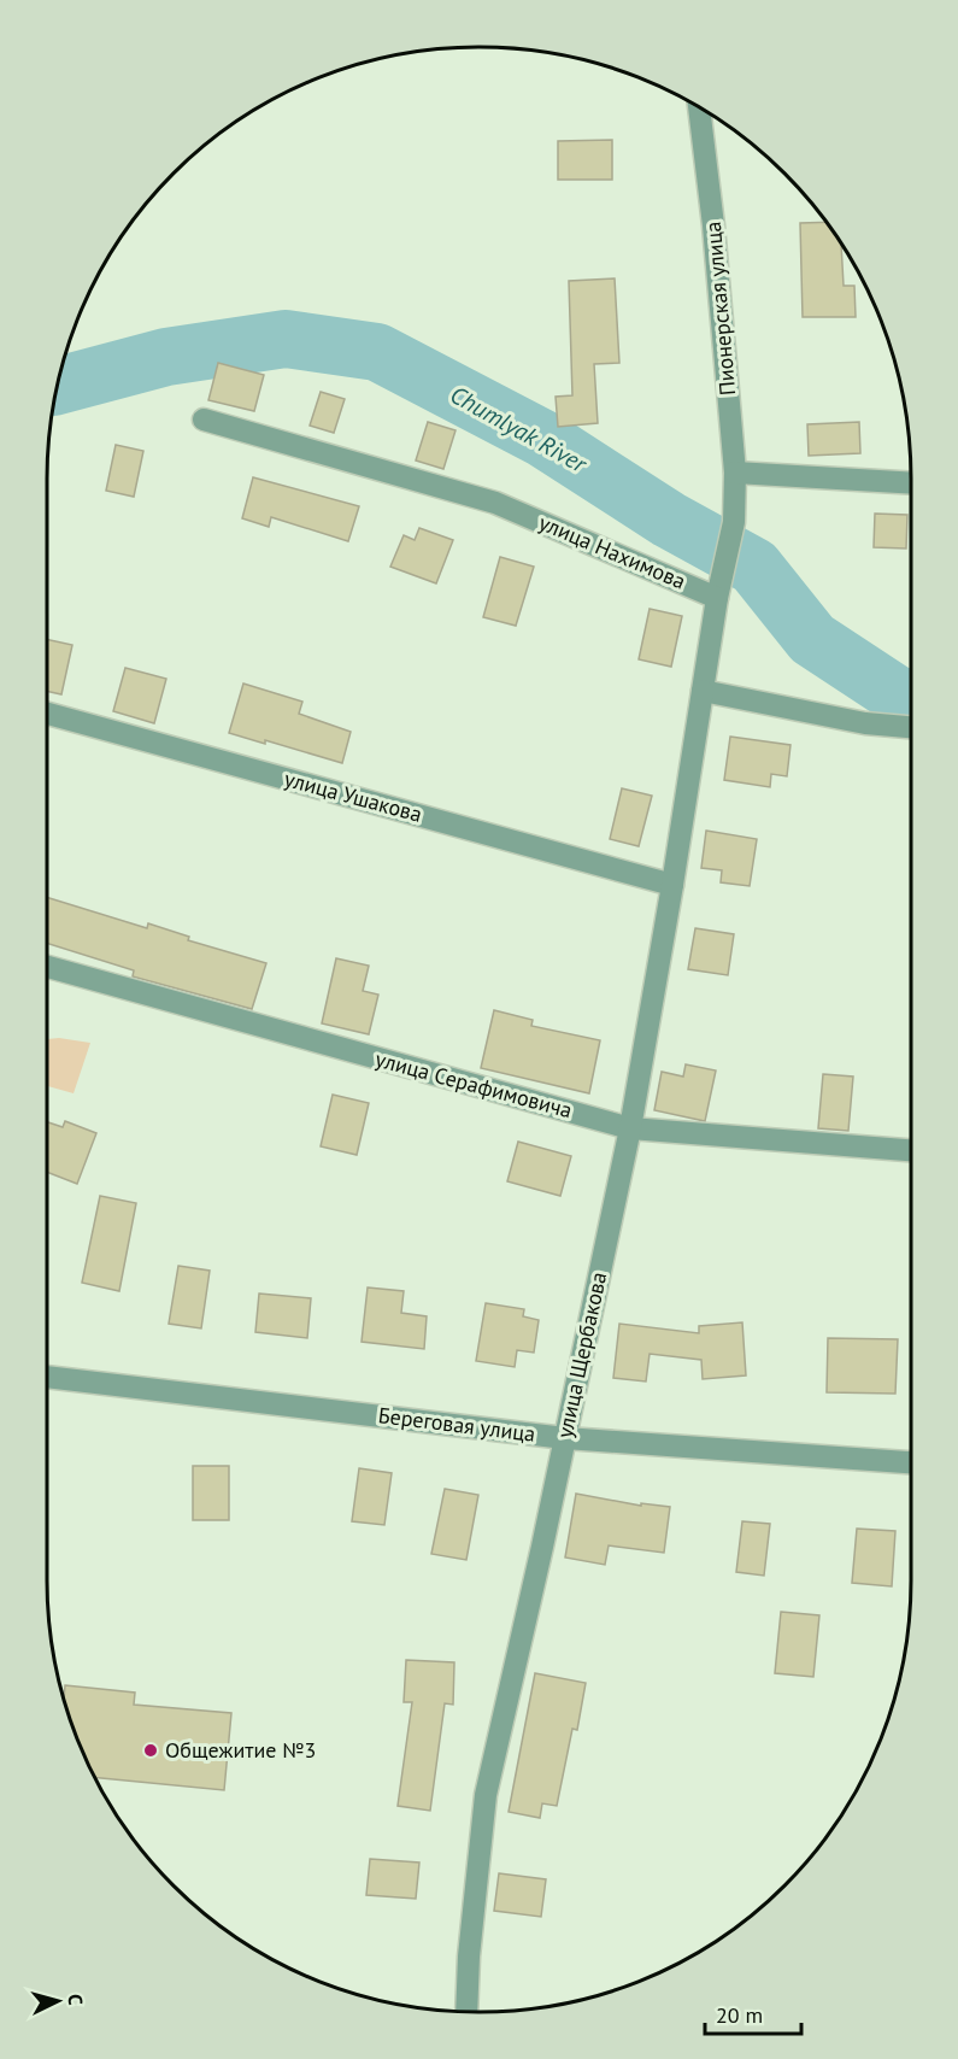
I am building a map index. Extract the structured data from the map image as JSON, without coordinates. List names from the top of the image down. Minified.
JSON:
{"streets":{"street":["Пионерская улица","улица Нахимова","улица Ушакова","улица Серафимовича","улица Щербакова","Береговая улица"]},"crossings":[["Пионерская улица","улица Нахимова"],["улица Ушакова","улица Щербакова"],["улица Серафимовича","улица Щербакова"],["улица Щербакова","Береговая улица"]],"water":["Chumlyak River"],"places":["Общежитие №3"],"scale_bar":"20 m","north":"right"}
